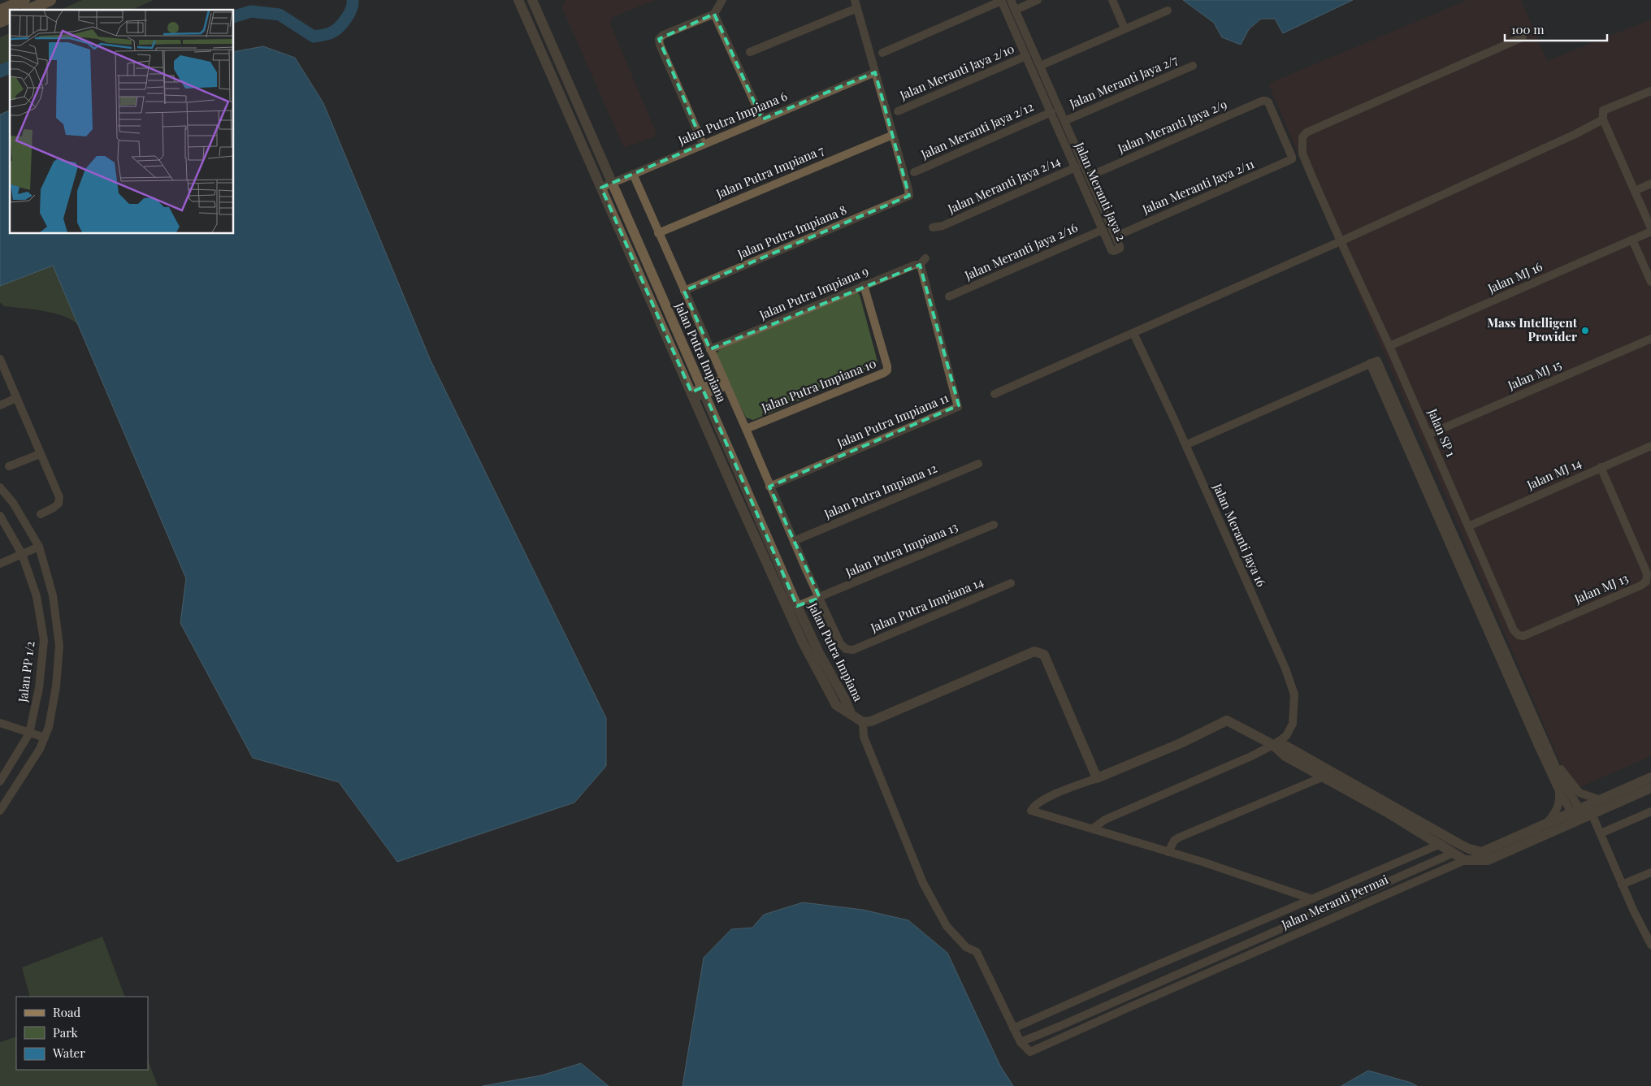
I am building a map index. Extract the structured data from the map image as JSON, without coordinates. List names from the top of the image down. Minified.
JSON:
{"streets":{"street":["Jalan Meranti Jaya 2/10","Jalan Meranti Jaya 2/7","Jalan Putra Impiana 6","Jalan Meranti Jaya 2/9","Jalan Meranti Jaya 2/12","Jalan Putra Impiana 7","Jalan Meranti Jaya 2/14","Jalan Meranti Jaya 2/11","Jalan Meranti Jaya 2","Jalan Putra Impiana 8","Jalan Meranti Jaya 2/16","Jalan MJ 16","Jalan Putra Impiana 9","Jalan Putra Impiana","Jalan MJ 15","Jalan Putra Impiana 10","Jalan Putra Impiana 11","Jalan SP 1","Jalan MJ 14","Jalan Putra Impiana 12","Jalan Meranti Jaya 16","Jalan Putra Impiana 13","Jalan MJ 13","Jalan Putra Impiana 14","Jalan PP 1/2","Jalan Meranti Permai"]},"crossings":[["Jalan Meranti Jaya 2/10","Jalan Meranti Jaya 2"],["Jalan Meranti Jaya 2/7","Jalan Meranti Jaya 2"],["Jalan Putra Impiana 6","Jalan Putra Impiana"],["Jalan Meranti Jaya 2/9","Jalan Meranti Jaya 2/11"],["Jalan Meranti Jaya 2/9","Jalan Meranti Jaya 2"],["Jalan Meranti Jaya 2/12","Jalan Meranti Jaya 2"],["Jalan Putra Impiana 7","Jalan Putra Impiana 8"],["Jalan Meranti Jaya 2/14","Jalan Meranti Jaya 2"],["Jalan Meranti Jaya 2/11","Jalan Meranti Jaya 2"],["Jalan Meranti Jaya 2","Jalan Meranti Jaya 2/16"],["Jalan MJ 16","Jalan SP 1"],["Jalan Putra Impiana 9","Jalan Putra Impiana 10"],["Jalan Putra Impiana 9","Jalan Putra Impiana 11"],["Jalan Putra Impiana","Jalan Putra Impiana 13"],["Jalan MJ 15","Jalan SP 1"],["Jalan SP 1","Jalan MJ 14"],["Jalan SP 1","Jalan MJ 13"],["Jalan MJ 14","Jalan MJ 13"],["Jalan Putra Impiana 13","Jalan Putra Impiana 14"]],"places":["Mass Intelligent Provider"],"legend":["Road","Park","Water"],"scale_bar":"100 m"}
